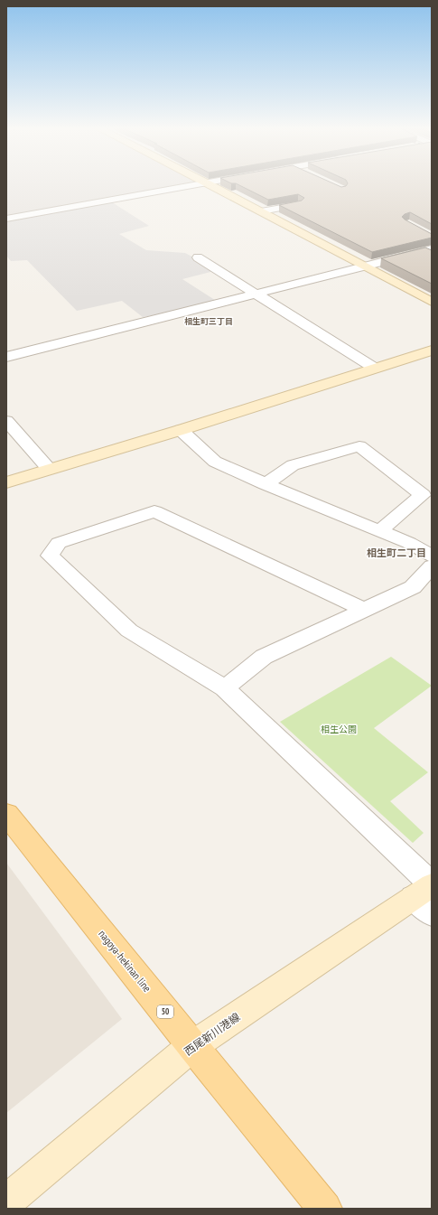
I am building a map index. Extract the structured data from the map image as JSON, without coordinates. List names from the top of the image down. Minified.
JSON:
{"streets":{"main road":["nagoya-hekinan line","50"],"street":["西尾新川港線"]},"crossings":[["nagoya-hekinan line","西尾新川港線"]],"districts":["相生町三丁目","相生町二丁目"],"parks":["相生公園"]}
